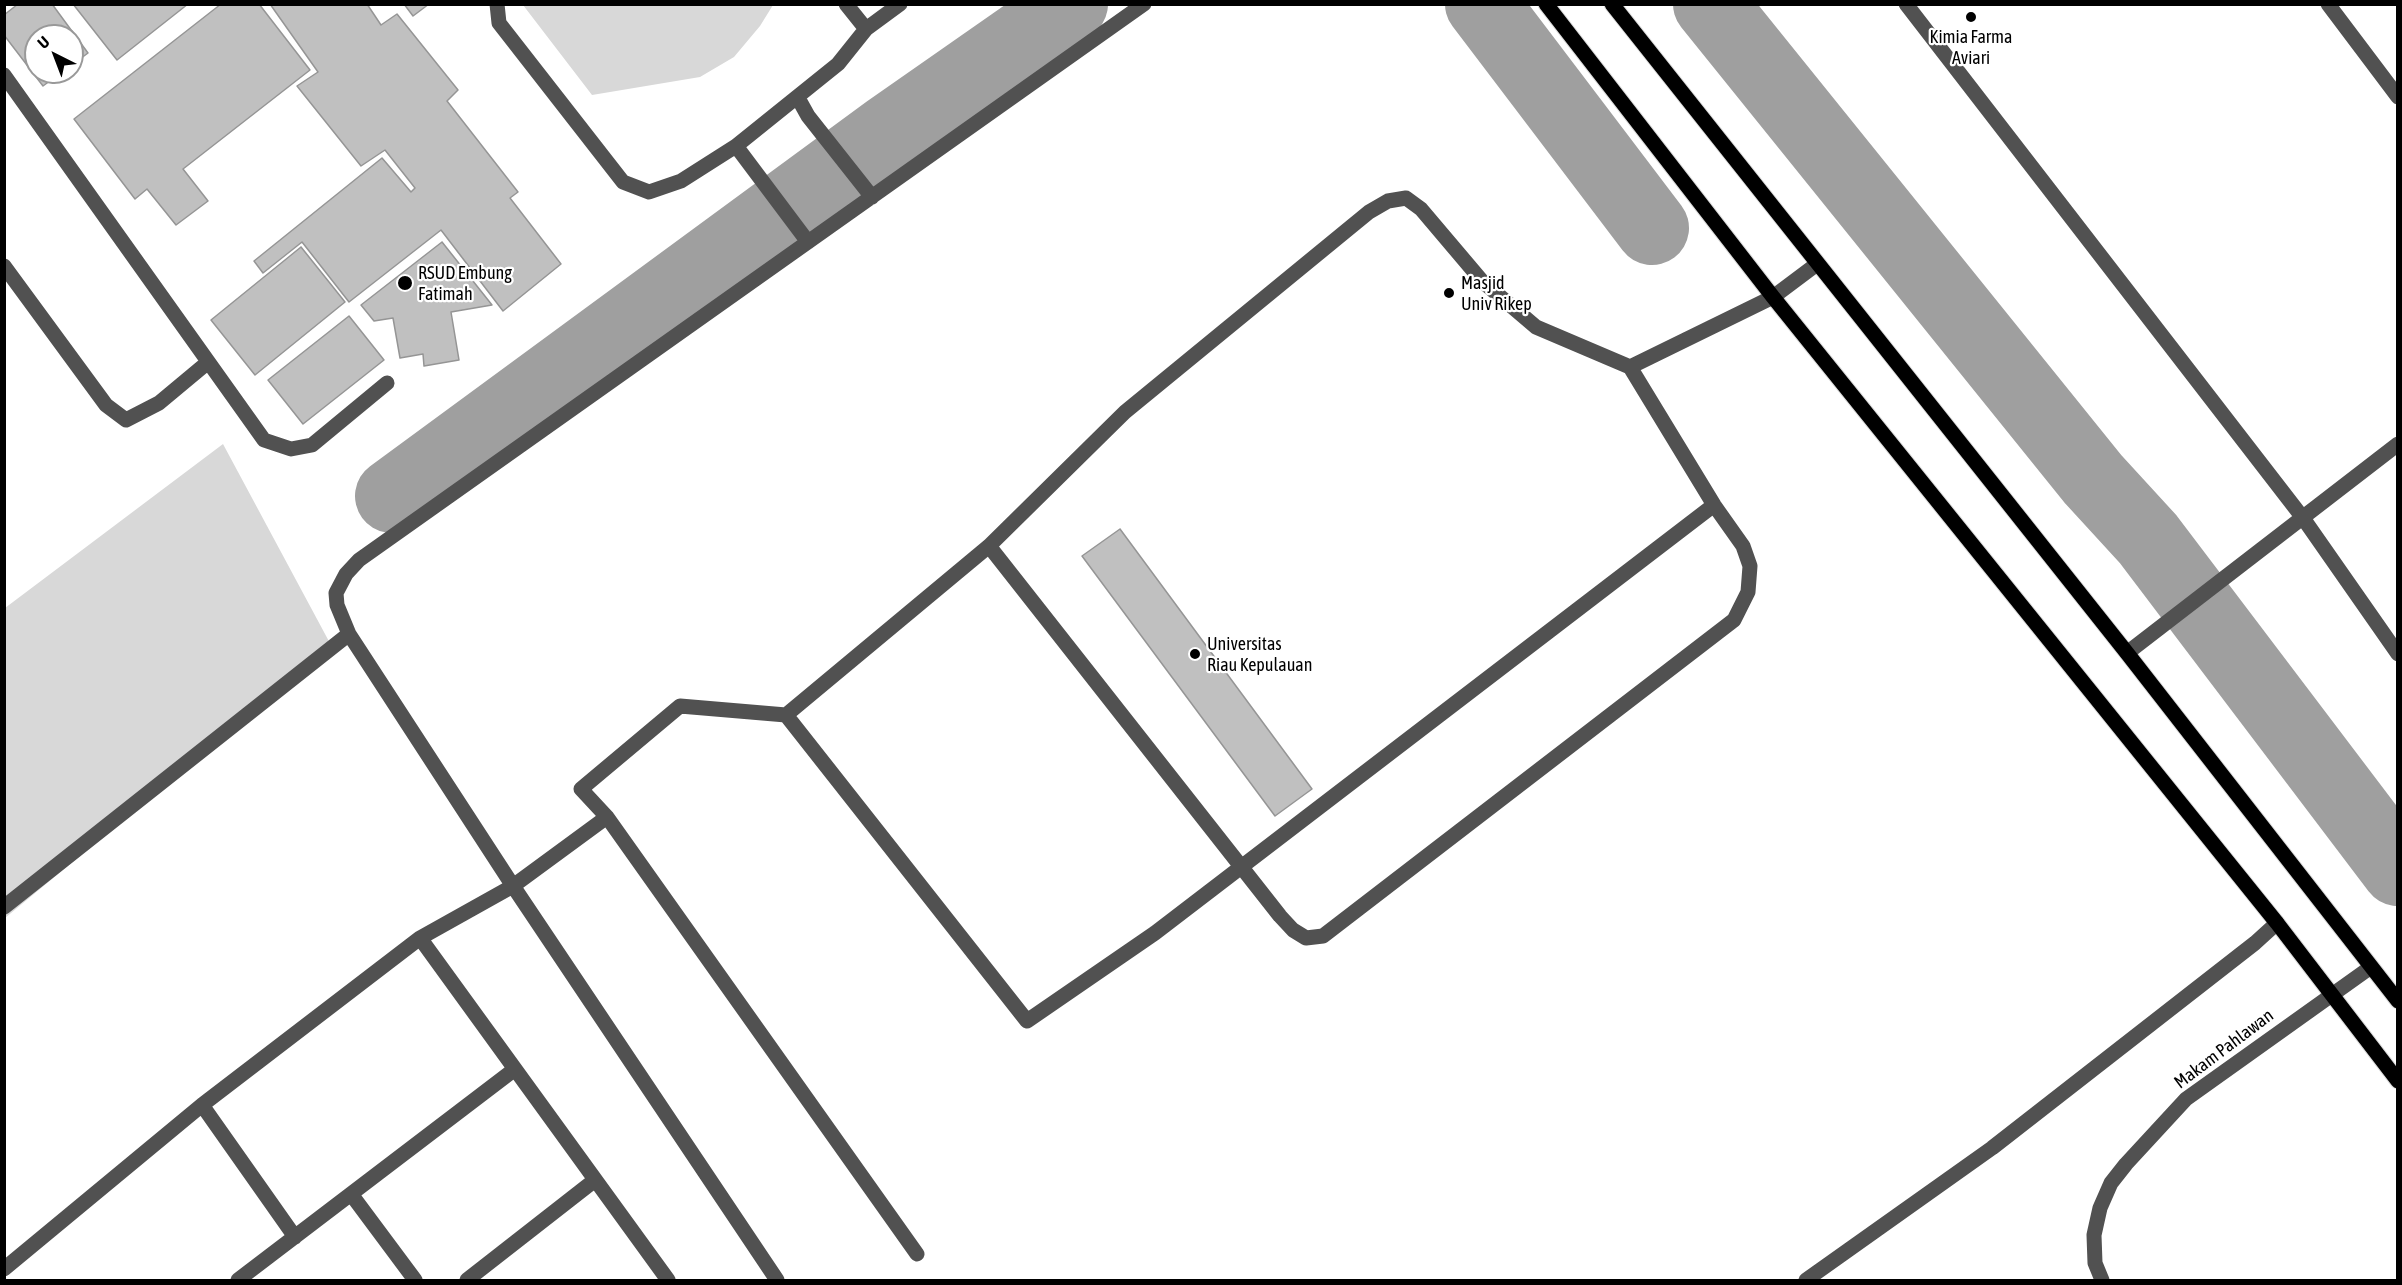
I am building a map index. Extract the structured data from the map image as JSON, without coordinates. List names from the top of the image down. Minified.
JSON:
{"streets":{"street":["Makam Pahlawan"]},"places":["Kimia Farma Aviari","RSUD Embung Fatimah","Masjid Univ Rikep","Universitas Riau Kepulauan"],"north":"top left"}
